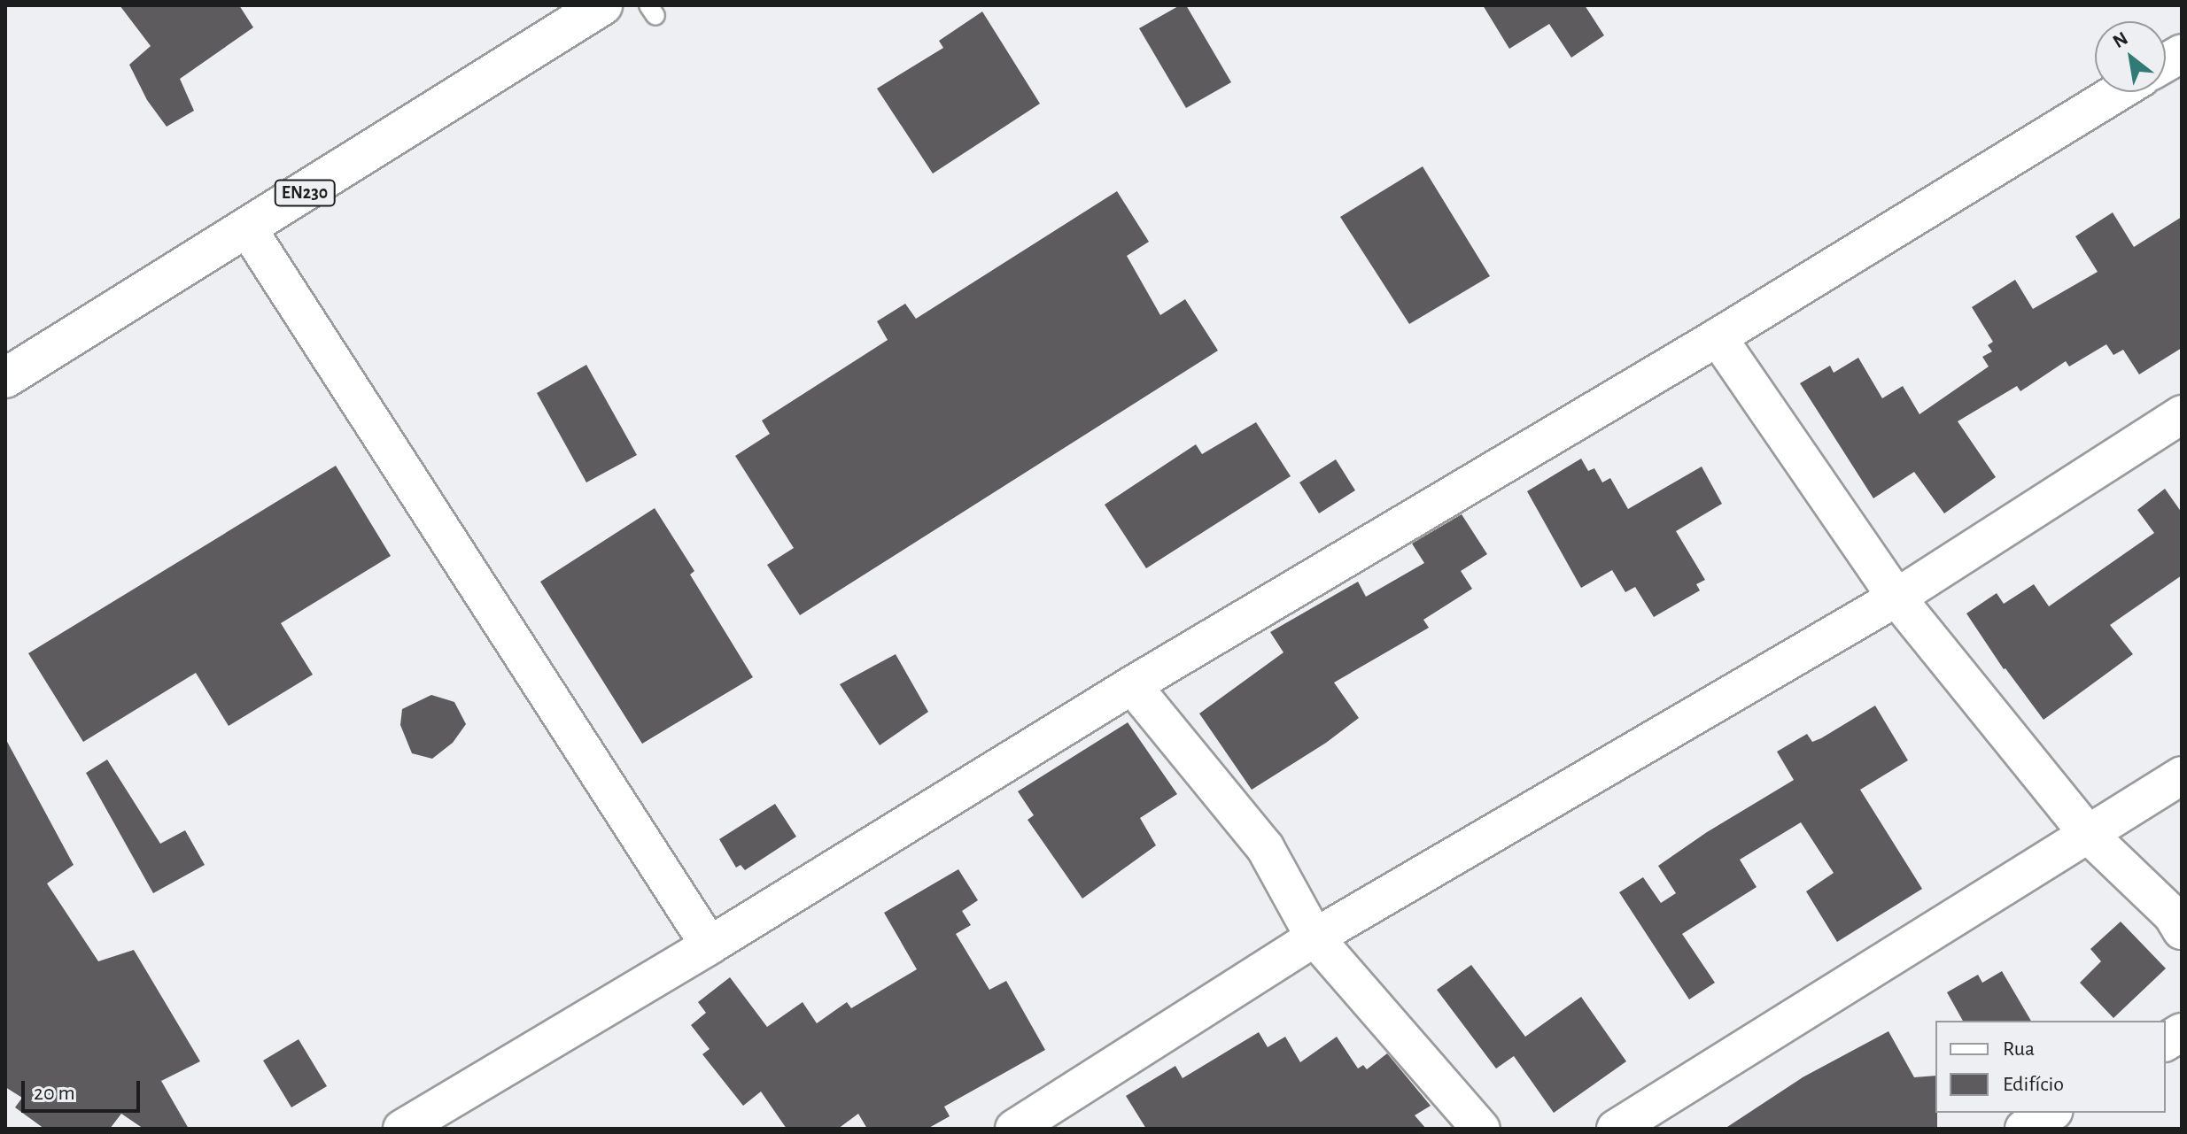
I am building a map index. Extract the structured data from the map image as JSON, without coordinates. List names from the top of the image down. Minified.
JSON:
{"streets":{"main road":["EN230"]},"legend":["Rua","Edifício"],"scale_bar":"20 m","north":"top left"}
